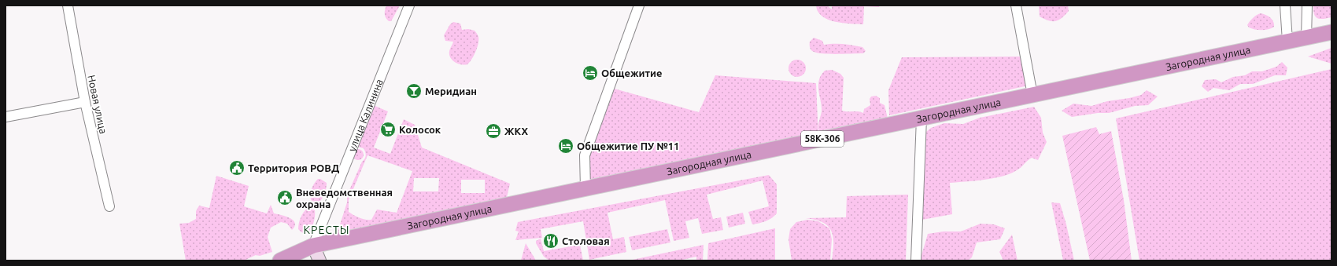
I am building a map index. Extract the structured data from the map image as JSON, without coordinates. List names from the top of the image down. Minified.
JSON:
{"streets":{"highway":["Загородная улица","58К-306"],"street":["Новая улица","улица Калинина"]},"crossings":[["Загородная улица","улица Калинина"],["Загородная улица","58К-306"],["улица Калинина","58К-306"]],"districts":["КРЕСТЫ"],"places":{"hotel":["Общежитие","Общежитие ПУ №11"],"bar":["Меридиан"],"supermarket":["Колосок"],"office":["ЖКХ"],"public building":["Территория РОВД","Вневедомственная охрана"],"restaurant":["Столовая"]}}
